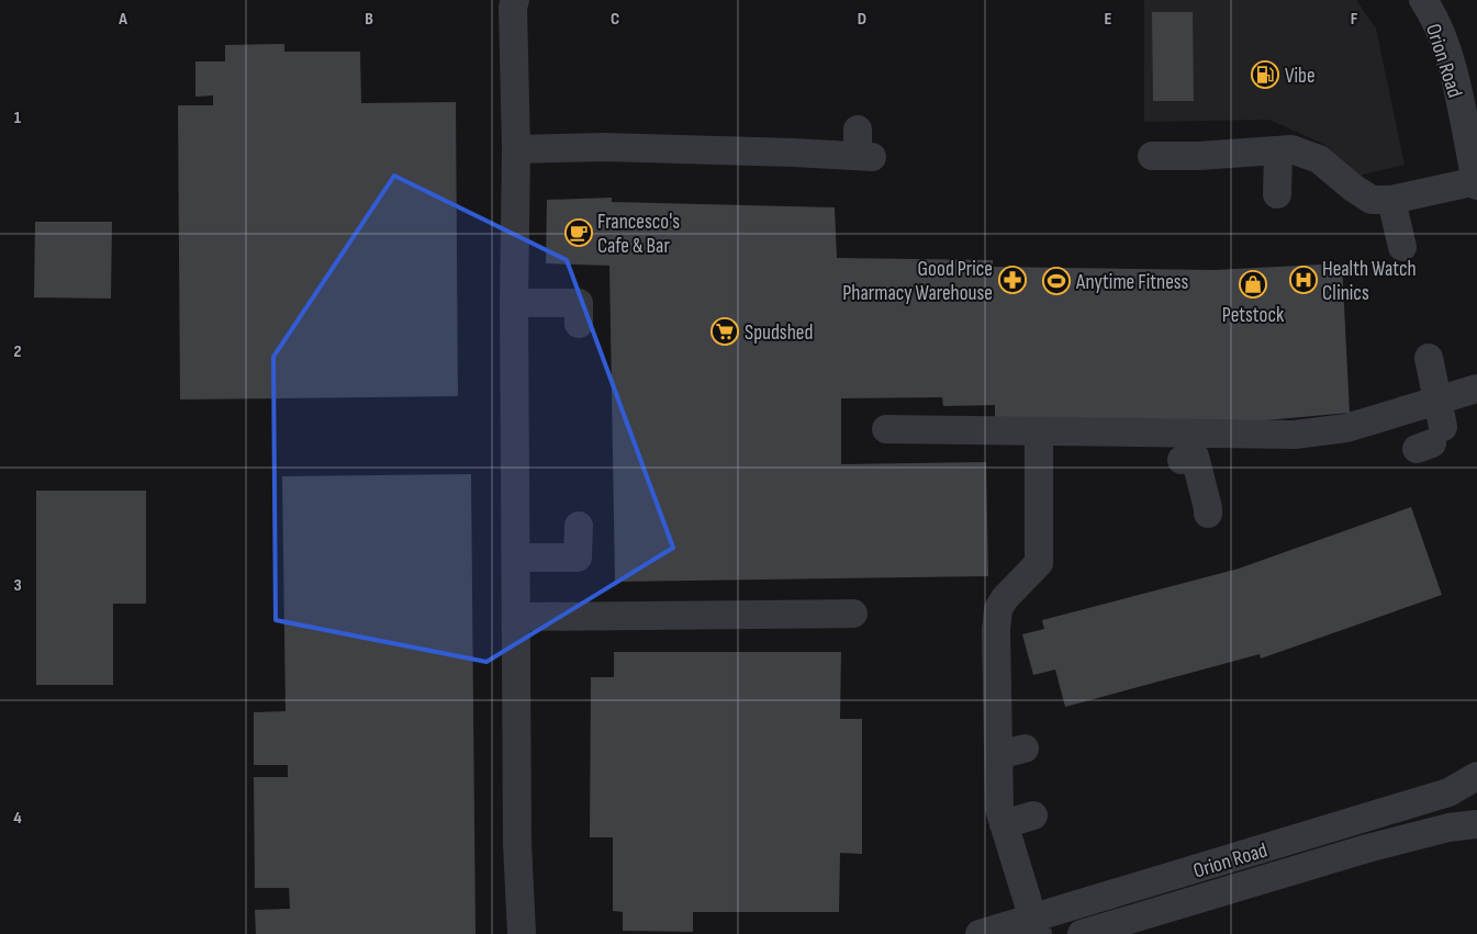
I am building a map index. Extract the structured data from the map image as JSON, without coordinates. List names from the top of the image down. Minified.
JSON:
{"streets":{"street":["Orion Road"]},"places":{"fuel station":["Vibe"],"cafe":["Francesco's Cafe & Bar"],"pharmacy":["Good Price Pharmacy Warehouse"],"hospital":["Health Watch Clinics"],"sports":["Anytime Fitness"],"shop":["Petstock"],"supermarket":["Spudshed"]},"grid":{"columns":["A","B","C","D","E","F"],"rows":["1","2","3","4"]}}
